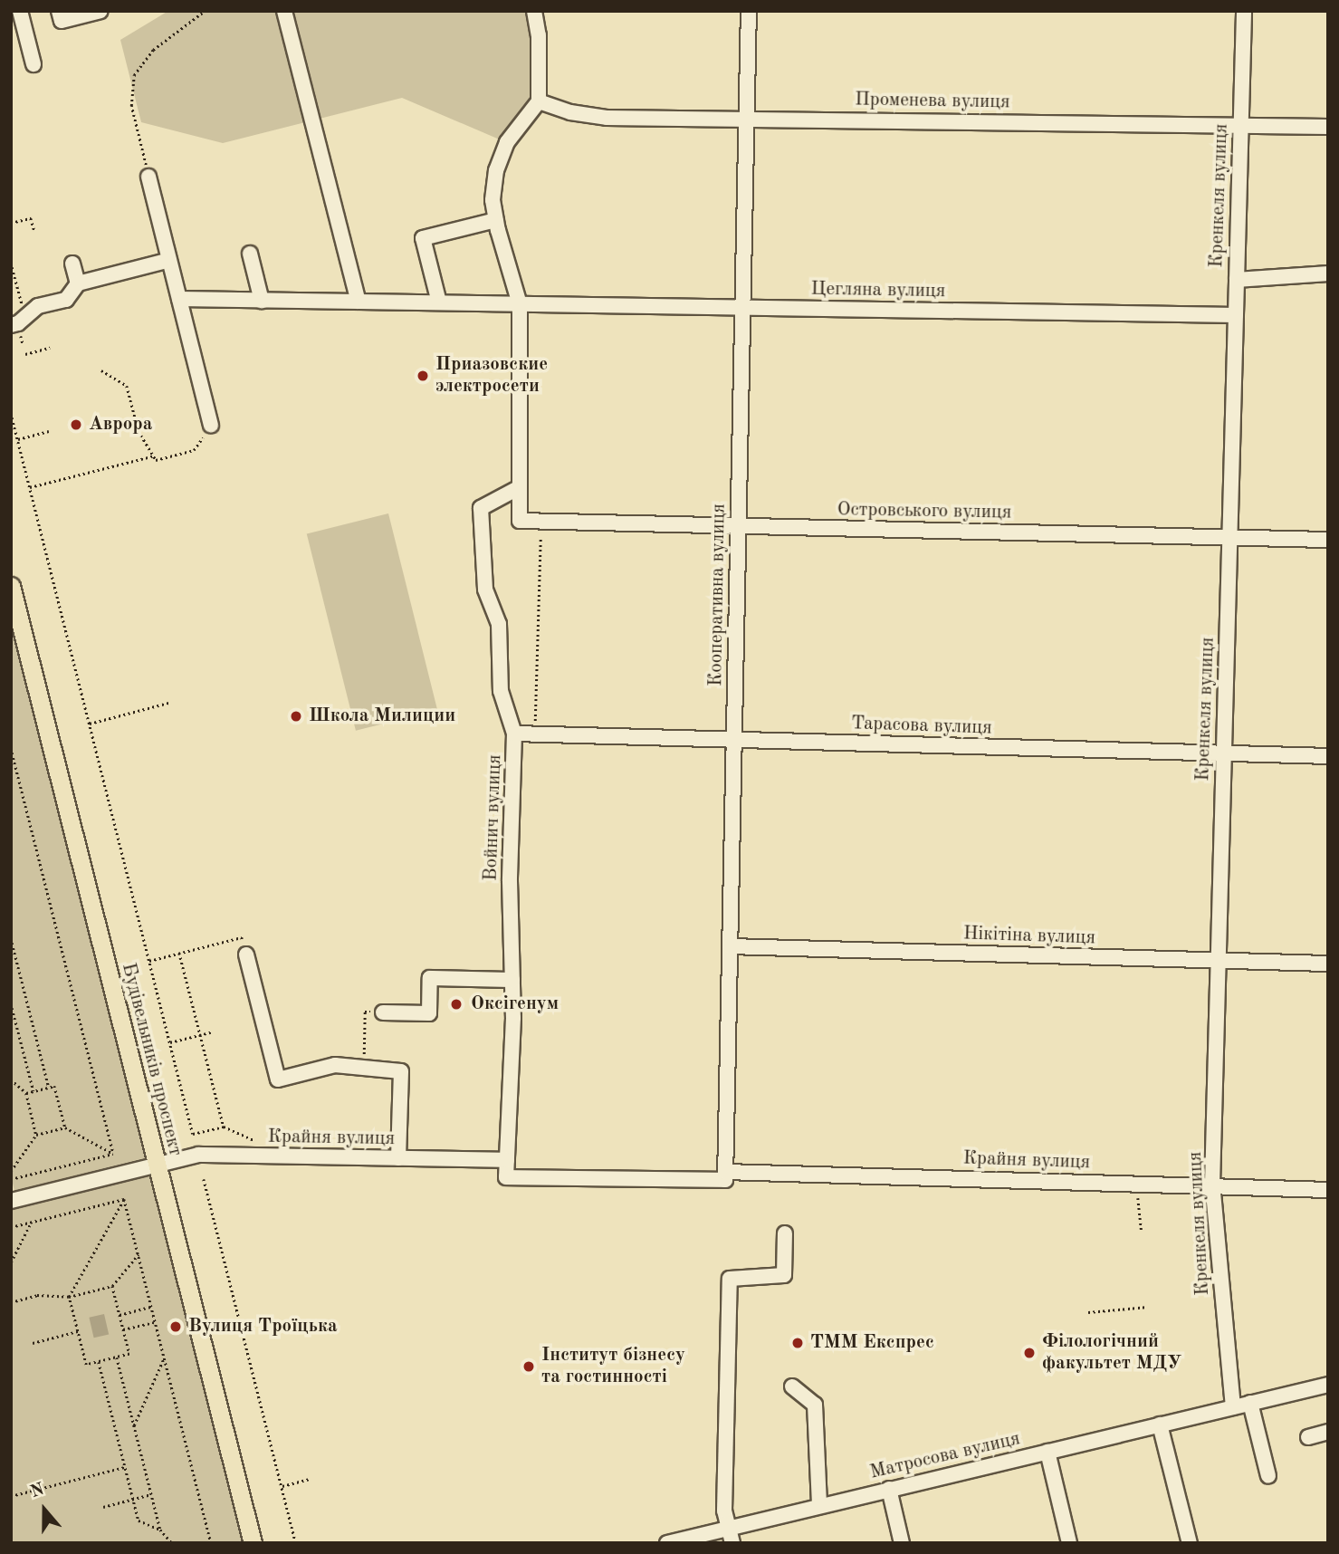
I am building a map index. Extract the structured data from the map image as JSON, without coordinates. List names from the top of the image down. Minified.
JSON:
{"streets":{"main road":["Будівельників проспект"],"street":["Променева вулиця","Кренкеля вулиця","Цегляна вулиця","Островського вулиця","Кооперативна вулиця","Тарасова вулиця","Войнич вулиця","Нікітіна вулиця","Крайня вулиця","Матросова вулиця"]},"crossings":[["Променева вулиця","Кренкеля вулиця"],["Променева вулиця","Кооперативна вулиця"],["Кренкеля вулиця","Цегляна вулиця"],["Кренкеля вулиця","Островського вулиця"],["Кренкеля вулиця","Тарасова вулиця"],["Кренкеля вулиця","Нікітіна вулиця"],["Кренкеля вулиця","Крайня вулиця"],["Кренкеля вулиця","Матросова вулиця"],["Цегляна вулиця","Кооперативна вулиця"],["Островського вулиця","Кооперативна вулиця"],["Островського вулиця","Войнич вулиця"],["Кооперативна вулиця","Тарасова вулиця"],["Кооперативна вулиця","Нікітіна вулиця"],["Кооперативна вулиця","Крайня вулиця"],["Тарасова вулиця","Войнич вулиця"],["Войнич вулиця","Крайня вулиця"],["Будівельників проспект","Крайня вулиця"]],"places":["Приазовские электросети","Аврора","Школа Милиции","Оксігенум","Вулиця Троїцька","ТММ Експрес","Філологічний факультет МДУ","Інститут бізнесу та гостинності"],"north":"top"}
